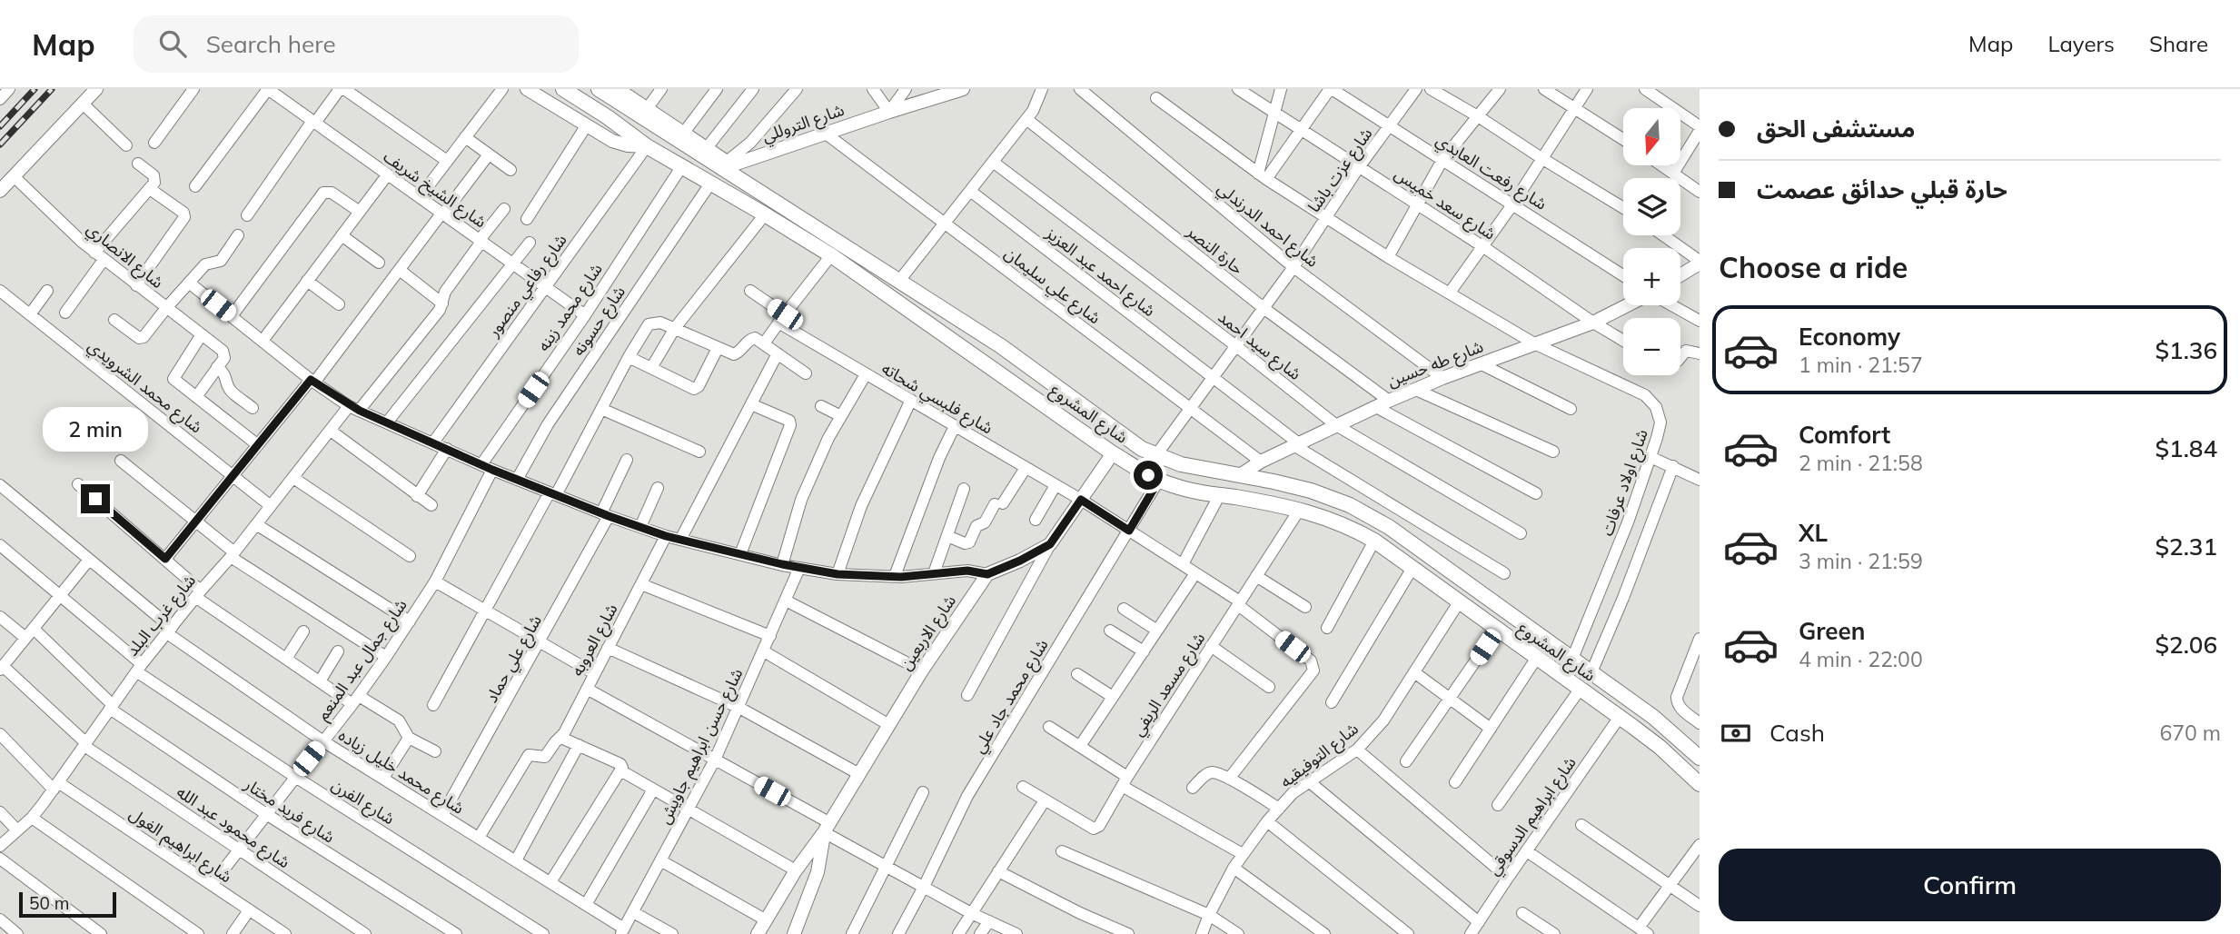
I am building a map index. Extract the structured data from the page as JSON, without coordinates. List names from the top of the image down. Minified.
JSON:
{"streets":{"main road":["شارع المشروع"],"street":["شارع التروللي","شارع عزت باشا","شارع رفعت العابدي","شارع الشيخ شريف","شارع سعد خميس","شارع احمد الدرندلي","حارة النصر","شارع الانصاري","شارع احمد عبد العزيز","شارع رفاعي منصور","شارع علي سليمان","شارع محمد زينه","شارع حسونه","شارع سيد احمد","شارع طه حسين","شارع محمد الشرويدي","شارع فلبسي شحاته","شارع اولاد عرفات","شارع غرب البلد","شارع الاربعين","شارع العروبه","شارع علي حماد","شارع جمال عبد المنعم","شارع مسعد الريفي","شارع محمد جاد علي","شارع حسن ابراهيم جاويش","شارع التوفيقيه","شارع محمد خليل زياده","شارع الفرن","شارع فريد مختار","شارع ابراهيم الدسوقي","شارع محمود عبد الله","شارع ابراهيم الغول"]},"crossings":[["شارع التروللي","شارع علي سليمان"],["شارع التروللي","شارع المشروع"],["شارع عزت باشا","شارع رفعت العابدي"],["شارع عزت باشا","شارع سعد خميس"],["شارع عزت باشا","شارع احمد الدرندلي"],["شارع عزت باشا","حارة النصر"],["شارع عزت باشا","شارع احمد عبد العزيز"],["شارع عزت باشا","شارع علي سليمان"],["شارع عزت باشا","شارع سيد احمد"],["شارع عزت باشا","شارع المشروع"],["شارع عزت باشا","شارع اولاد عرفات"],["شارع الشيخ شريف","شارع رفاعي منصور"],["شارع الشيخ شريف","شارع محمد زينه"],["شارع الشيخ شريف","شارع غرب البلد"],["شارع سعد خميس","شارع طه حسين"],["شارع احمد الدرندلي","شارع طه حسين"],["حارة النصر","شارع طه حسين"],["شارع احمد عبد العزيز","شارع طه حسين"],["شارع رفاعي منصور","شارع المشروع"],["شارع علي سليمان","شارع طه حسين"],["شارع محمد زينه","شارع المشروع"],["شارع محمد زينه","شارع جمال عبد المنعم"],["شارع حسونه","شارع المشروع"],["شارع سيد احمد","شارع طه حسين"],["شارع طه حسين","شارع المشروع"],["شارع طه حسين","شارع اولاد عرفات"],["شارع محمد الشرويدي","شارع غرب البلد"],["شارع فلبسي شحاته","شارع مسعد الريفي"],["شارع فلبسي شحاته","شارع محمد جاد علي"],["شارع المشروع","شارع اولاد عرفات"],["شارع المشروع","شارع مسعد الريفي"],["شارع المشروع","شارع محمد جاد علي"],["شارع المشروع","شارع التوفيقيه"],["شارع المشروع","شارع ابراهيم الدسوقي"],["شارع غرب البلد","شارع محمد خليل زياده"],["شارع غرب البلد","شارع الفرن"],["شارع غرب البلد","شارع فريد مختار"],["شارع غرب البلد","شارع محمود عبد الله"],["شارع غرب البلد","شارع ابراهيم الغول"],["شارع العروبه","شارع محمد خليل زياده"],["شارع علي حماد","شارع محمد خليل زياده"],["شارع جمال عبد المنعم","شارع محمد خليل زياده"],["شارع جمال عبد المنعم","شارع الفرن"],["شارع جمال عبد المنعم","شارع فريد مختار"],["شارع جمال عبد المنعم","شارع محمود عبد الله"],["شارع جمال عبد المنعم","شارع ابراهيم الغول"],["شارع حسن ابراهيم جاويش","شارع محمد خليل زياده"]],"scale_bar":"50 m","north":"bottom","page":{"header":"Map","search":"Search here","nav":["Map","Layers","Share"],"banner":["مستشفى الحق","حارة قبلي حدائق عصمت"],"map_buttons":["+","−"],"heading":"Choose a ride","list":[{"name":"Economy","note":"1 min · 21:57","value":"$1.36"},{"name":"Comfort","note":"2 min · 21:58","value":"$1.84"},{"name":"XL","note":"3 min · 21:59","value":"$2.31"},{"name":"Green","note":"4 min · 22:00","value":"$2.06"}],"bubble":"2 min","pay":["Cash","670 m"],"buttons":"Confirm","scale":"50 m"}}
